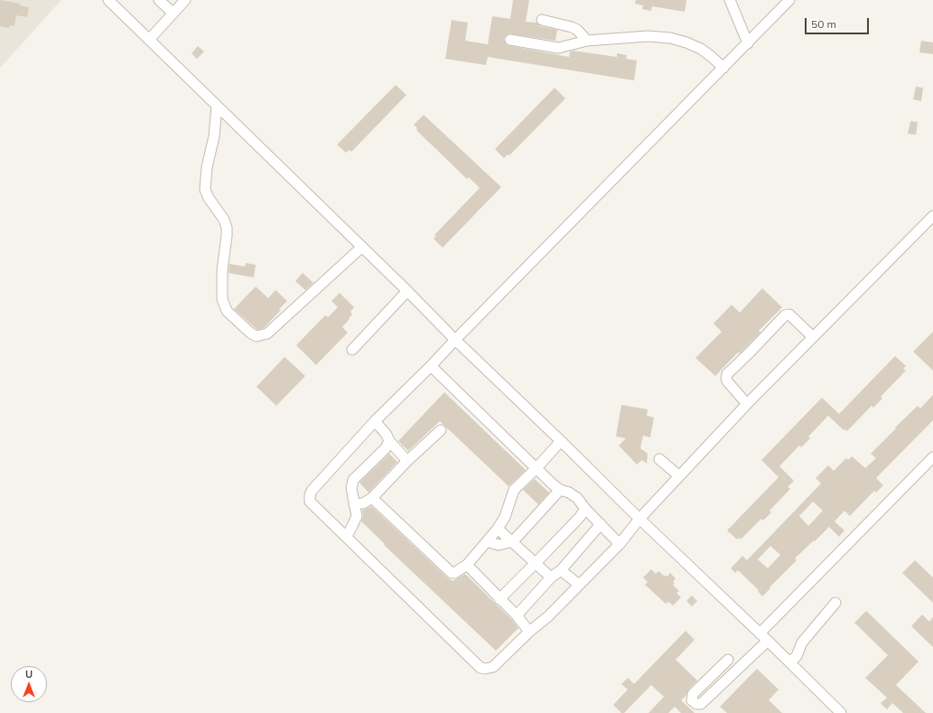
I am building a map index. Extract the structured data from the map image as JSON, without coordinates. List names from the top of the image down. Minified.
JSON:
{"scale_bar":"50 m","north":"top"}
